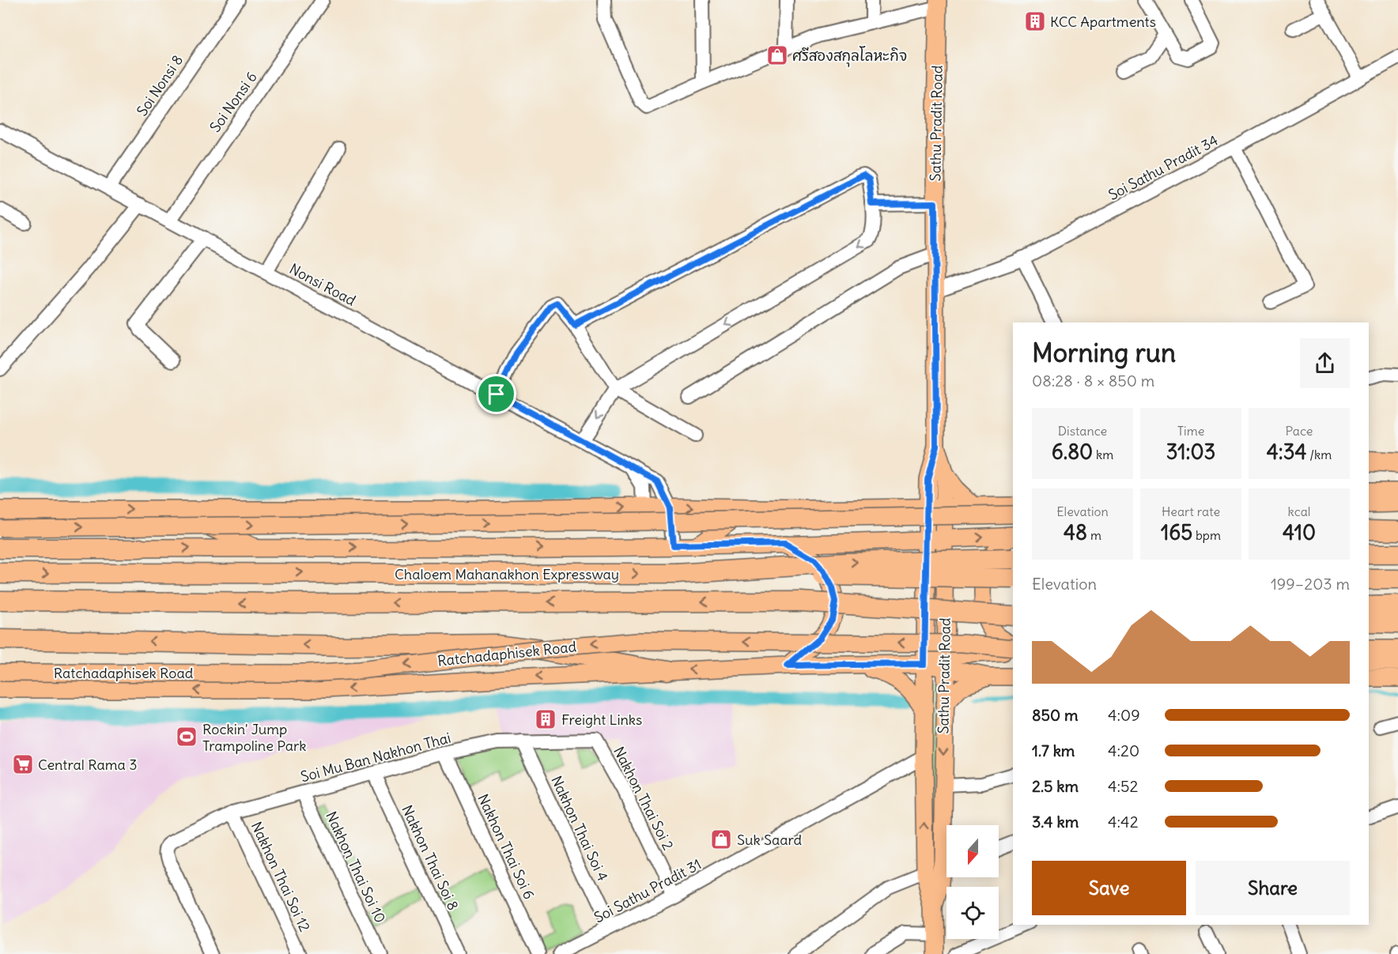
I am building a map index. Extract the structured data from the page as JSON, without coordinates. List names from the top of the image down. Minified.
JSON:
{"streets":{"highway":["Chaloem Mahanakhon Expressway"],"main road":["Sathu Pradit Road","Ratchadaphisek Road"],"street":["Soi Nonsi 8","Soi Nonsi 6","Soi Sathu Pradit 34","Nonsi Road","Soi Mu Ban Nakhon Thai","Nakhon Thai Soi 2","Nakhon Thai Soi 4","Nakhon Thai Soi 6","Nakhon Thai Soi 8","Nakhon Thai Soi 10","Nakhon Thai Soi 12","Soi Sathu Pradit 31"]},"crossings":[["Soi Nonsi 8","Nonsi Road"],["Soi Nonsi 6","Nonsi Road"],["Sathu Pradit Road","Soi Sathu Pradit 34"],["Sathu Pradit Road","Ratchadaphisek Road"],["Sathu Pradit Road","Soi Sathu Pradit 31"],["Soi Mu Ban Nakhon Thai","Nakhon Thai Soi 2"],["Soi Mu Ban Nakhon Thai","Nakhon Thai Soi 4"],["Soi Mu Ban Nakhon Thai","Nakhon Thai Soi 6"],["Soi Mu Ban Nakhon Thai","Nakhon Thai Soi 8"],["Soi Mu Ban Nakhon Thai","Nakhon Thai Soi 10"],["Soi Mu Ban Nakhon Thai","Nakhon Thai Soi 12"],["Nakhon Thai Soi 2","Soi Sathu Pradit 31"],["Nakhon Thai Soi 4","Soi Sathu Pradit 31"]],"places":{"building":["KCC Apartments","Freight Links"],"shop":["ศรีสองสกุลโลหะกิจ","Suk Saard"],"sports":["Rockin' Jump Trampoline Park"],"supermarket":["Central Rama 3"]},"north":"bottom","page":{"heading":["Morning run","08:28 · 8 × 850 m"],"stats":[["Distance","6.80 km"],["Time","31:03"],["Pace","4:34 /km"],["Elevation","48 m"],["Heart rate","165 bpm"],["kcal","410"]],"chart":["Elevation","199–203 m"],"list":[{"name":"850 m","note":"4:09"},{"name":"1.7 km","note":"4:20"},{"name":"2.5 km","note":"4:52"},{"name":"3.4 km","note":"4:42"}],"buttons":["Save","Share"]}}
